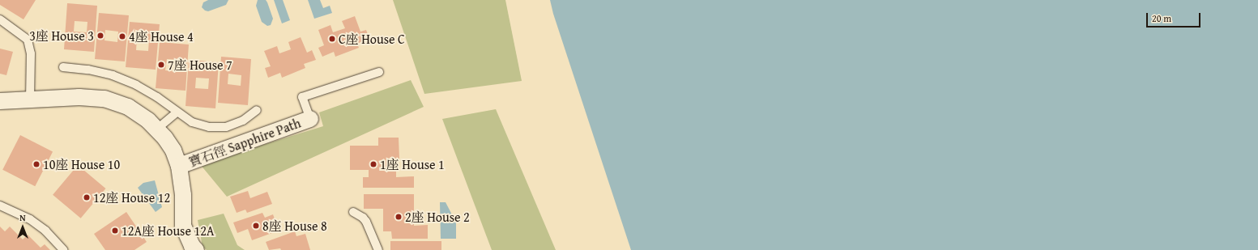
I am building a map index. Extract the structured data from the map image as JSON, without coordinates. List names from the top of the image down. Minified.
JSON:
{"streets":{"street":["寶石徑 Sapphire Path"]},"places":["3座 House 3","4座 House 4","C座 House C","7座 House 7","10座 House 10","1座 House 1","12座 House 12","2座 House 2","8座 House 8","12A座 House 12A"],"scale_bar":"20 m","north":"top"}
